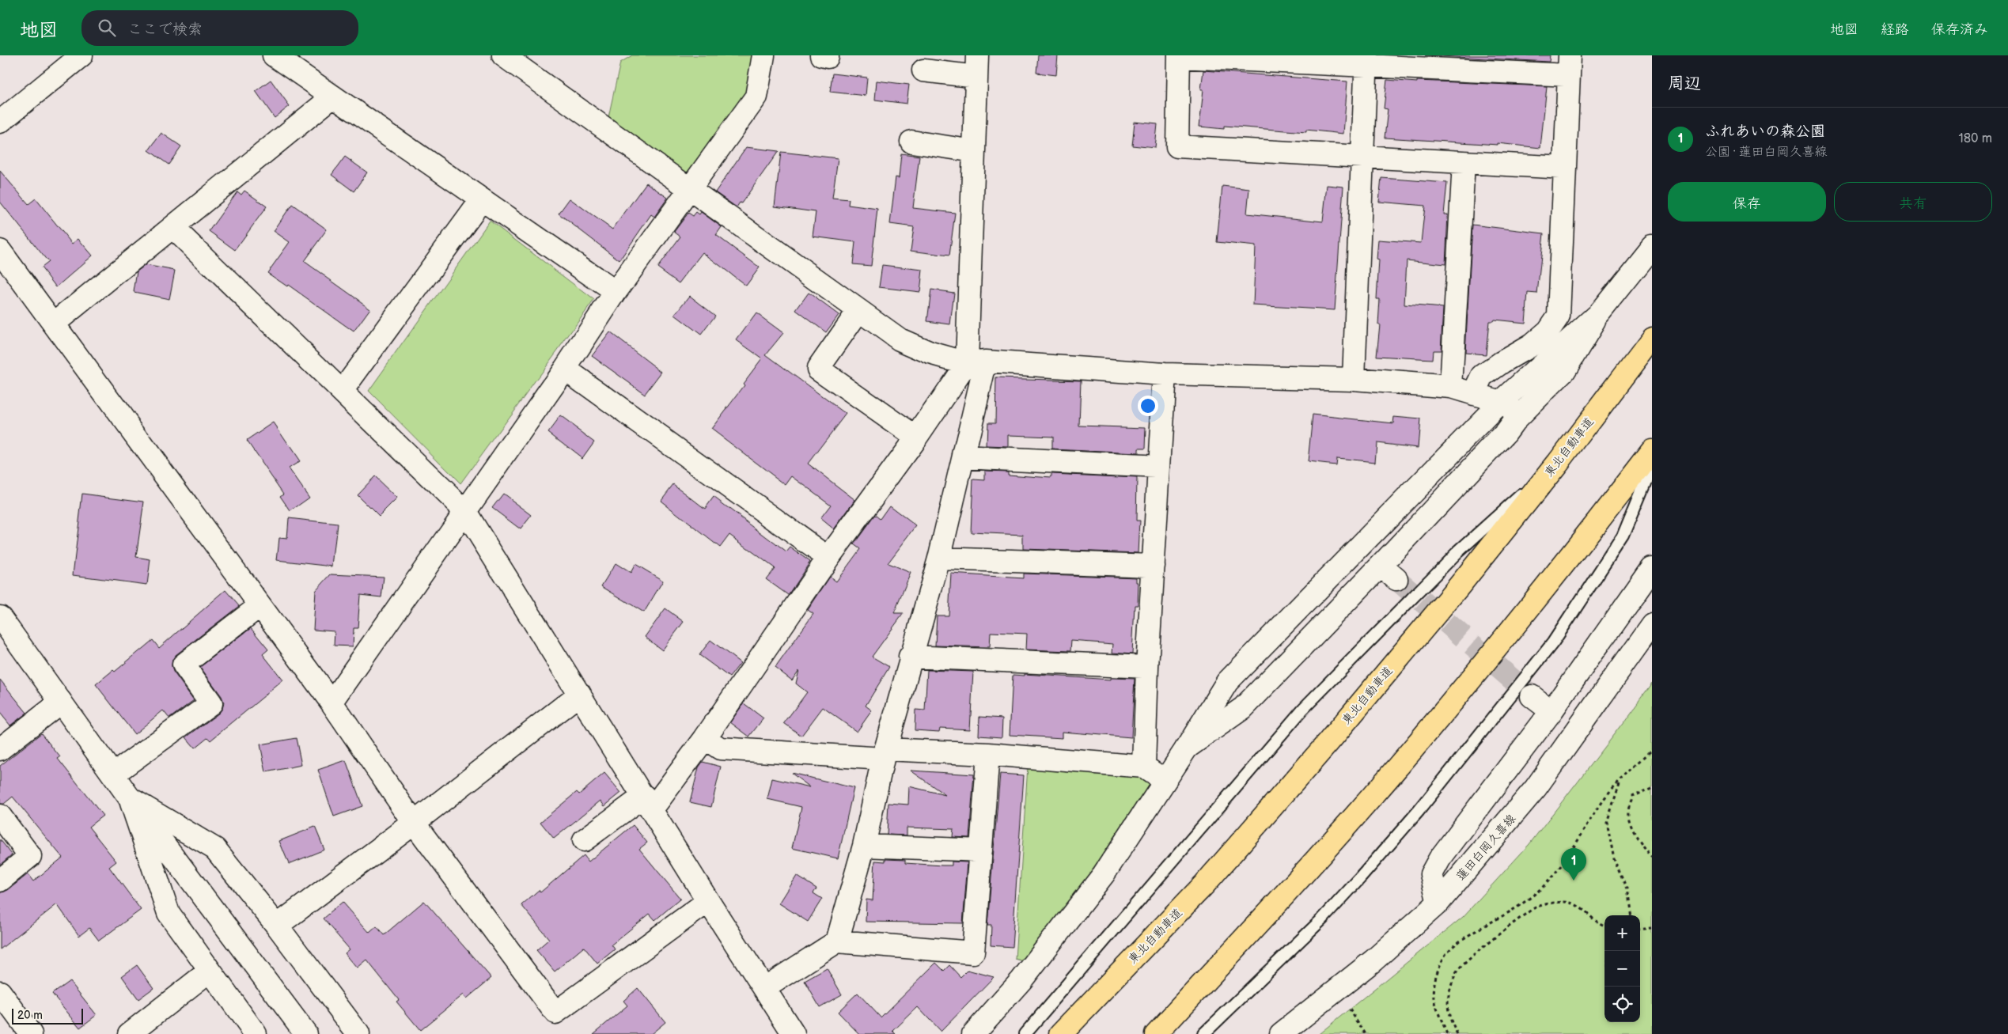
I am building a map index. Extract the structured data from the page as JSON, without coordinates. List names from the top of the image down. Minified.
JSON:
{"streets":{"highway":["東北自動車道"],"street":["蓮田白岡久喜線"]},"scale_bar":"20 m","page":{"header":"地図","search":"ここで検索","nav":["地図","経路","保存済み"],"heading":"周辺","list":[{"mark":"1","name":"ふれあいの森公園","note":"公園 · 蓮田白岡久喜線","value":"180 m"}],"buttons":["保存","共有"],"pins":"1","map_buttons":["+","−"],"scale":"20 m"}}
